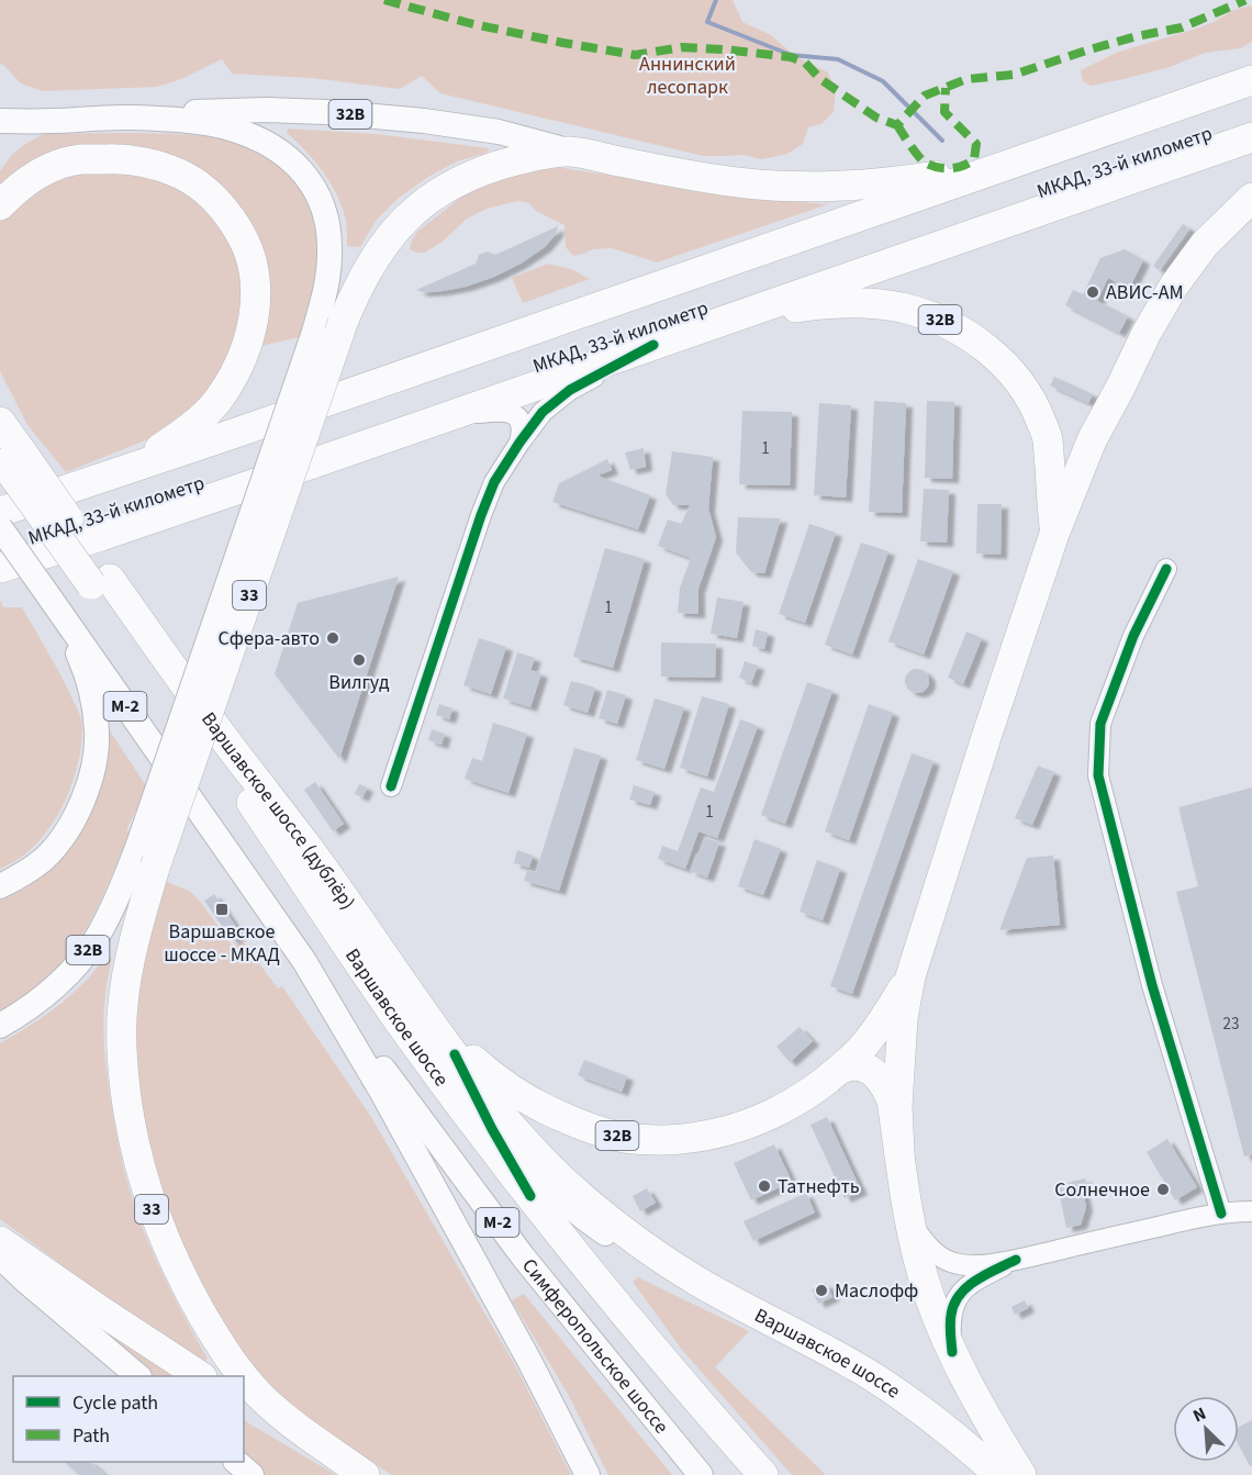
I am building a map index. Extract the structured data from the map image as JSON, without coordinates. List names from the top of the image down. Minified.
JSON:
{"streets":{"highway":["32B","МКАД, 33-й километр","33","М-2","Варшавское шоссе"],"main road":["Симферопольское шоссе"]},"crossings":[["32B","МКАД, 33-й километр"],["32B","33"],["32B","М-2"],["32B","Варшавское шоссе"],["М-2","Варшавское шоссе"],["М-2","Симферопольское шоссе"]],"parks":["Аннинский лесопарк"],"places":{"other":["АВИС-АМ","Сфера-авто","Вилгуд","Татнефть","Солнечное","Маслофф"],"transit":["Варшавское шоссе - МКАД"]},"house_numbers":["1","1","1","23"],"legend":["Cycle path","Path"],"north":"top left"}
